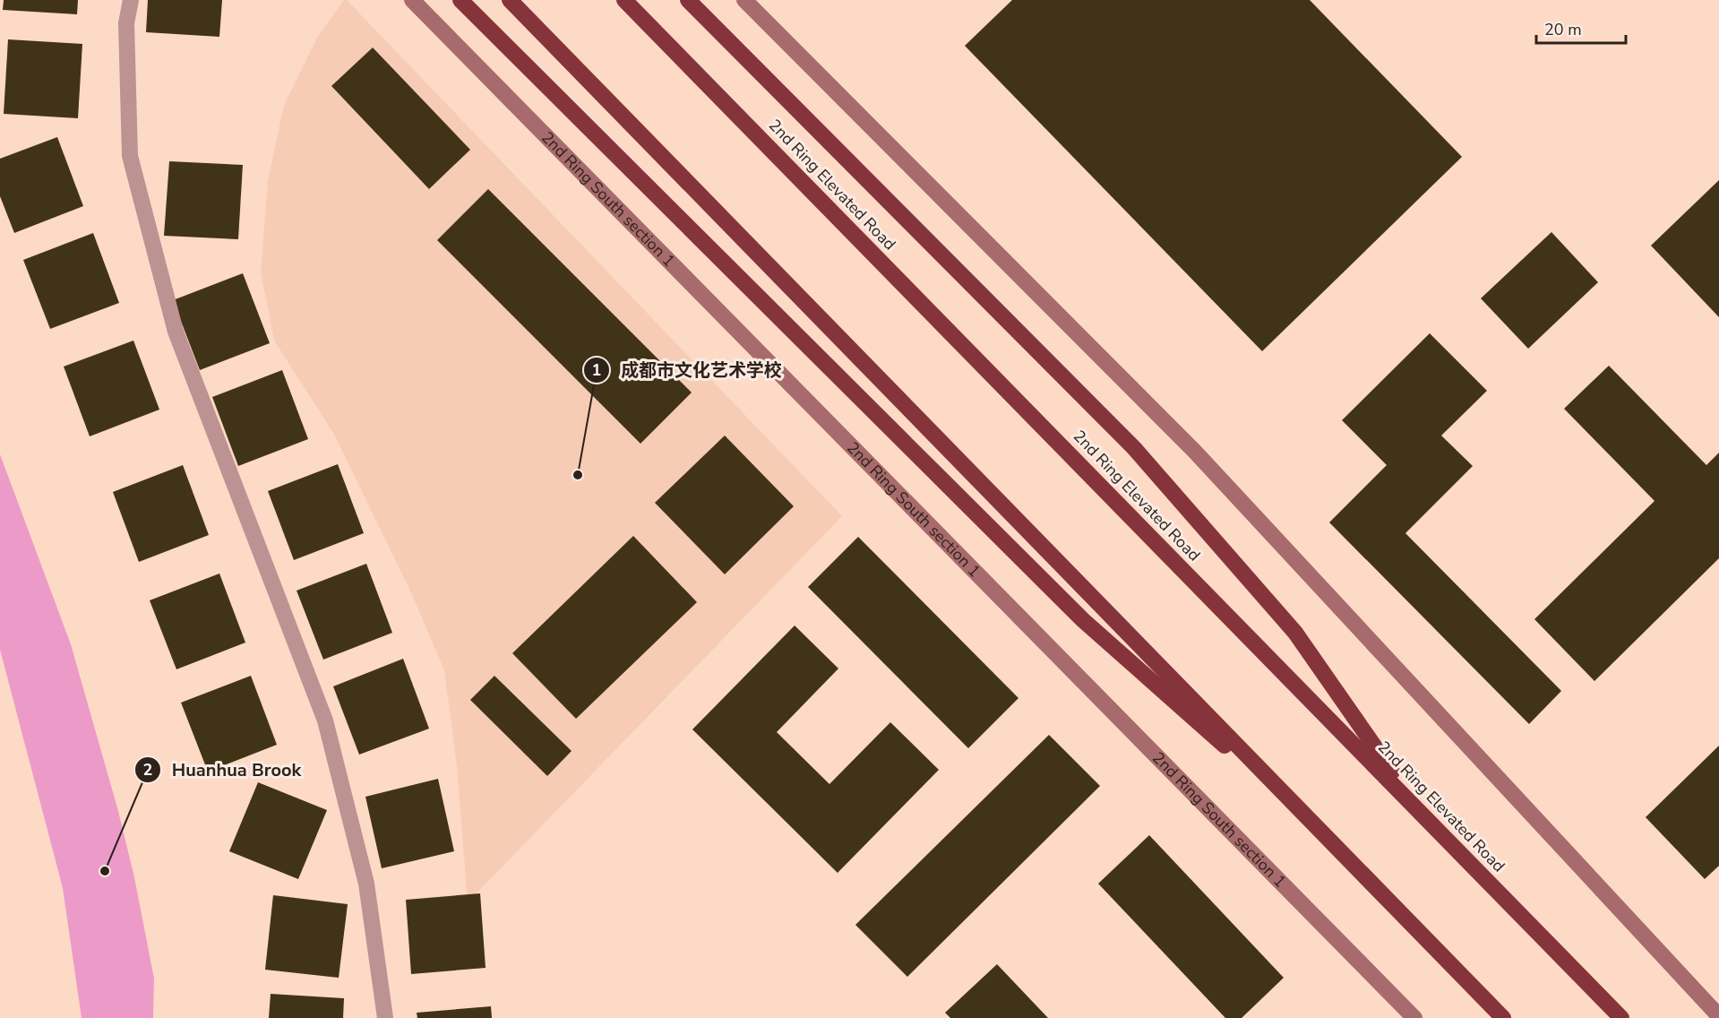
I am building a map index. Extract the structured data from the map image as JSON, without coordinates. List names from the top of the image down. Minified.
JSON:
{"streets":{"highway":["2nd Ring Elevated Road"],"main road":["2nd Ring South section 1"]},"places":["成都市文化艺术学校","Huanhua Brook"],"scale_bar":"20 m"}
